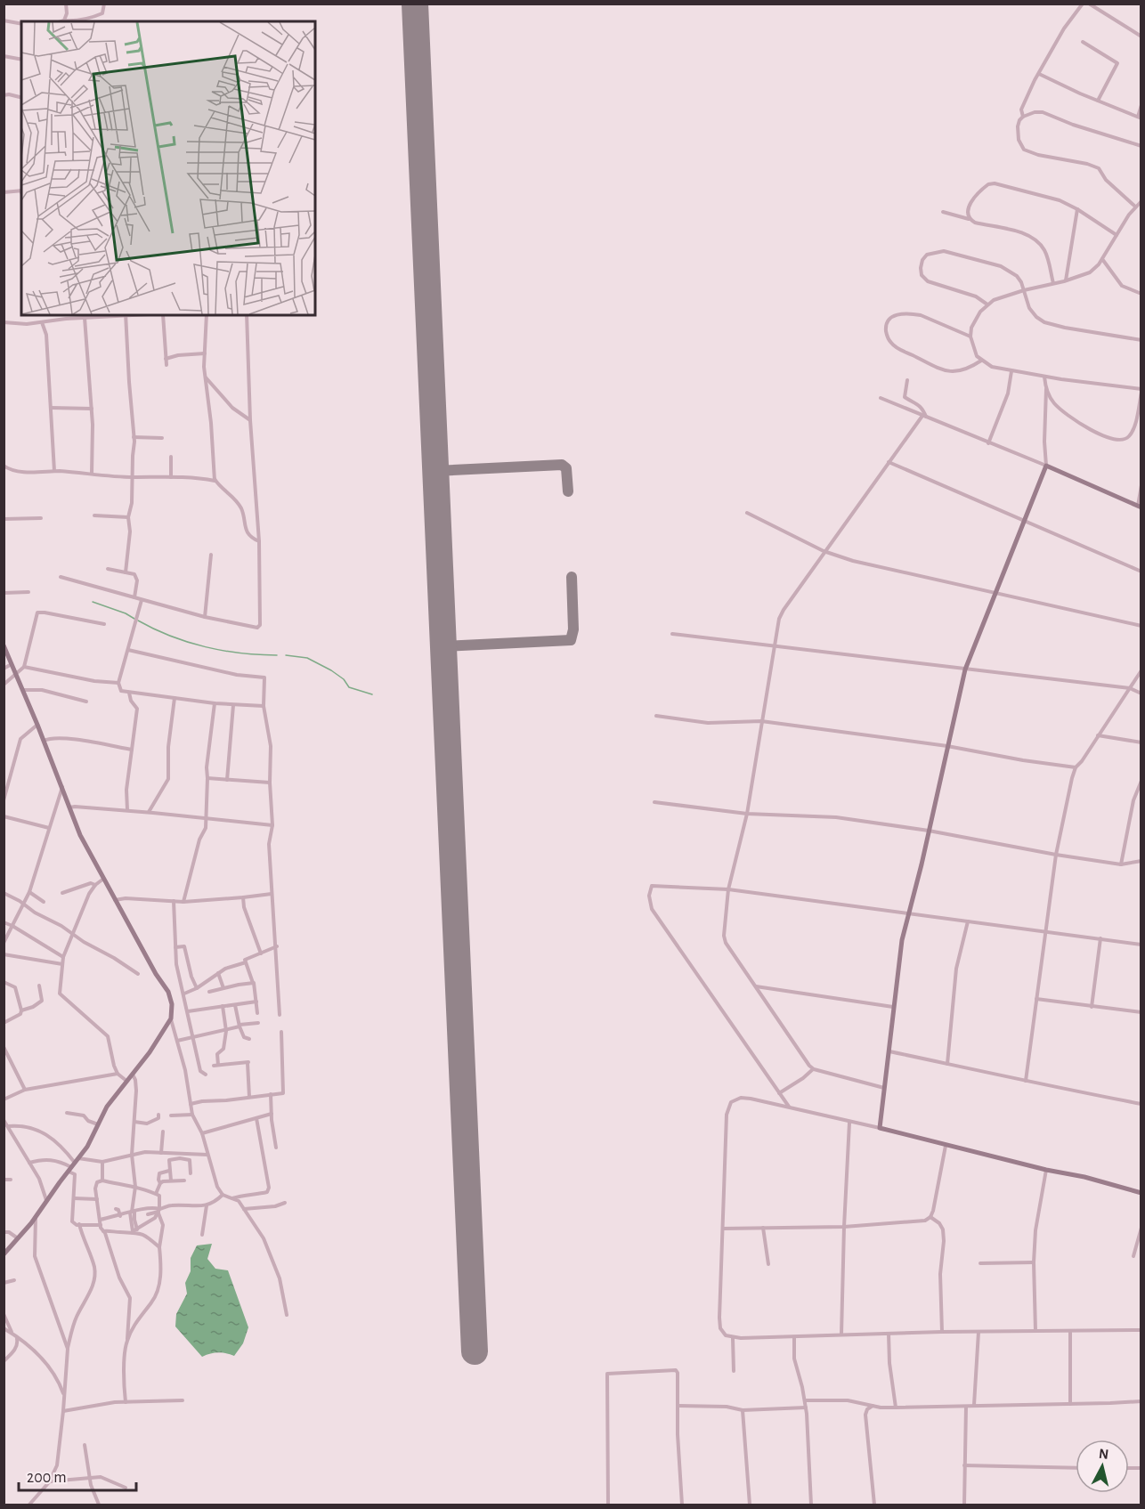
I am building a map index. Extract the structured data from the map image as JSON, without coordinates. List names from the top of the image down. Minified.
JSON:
{"scale_bar":"200 m","north":"top"}
